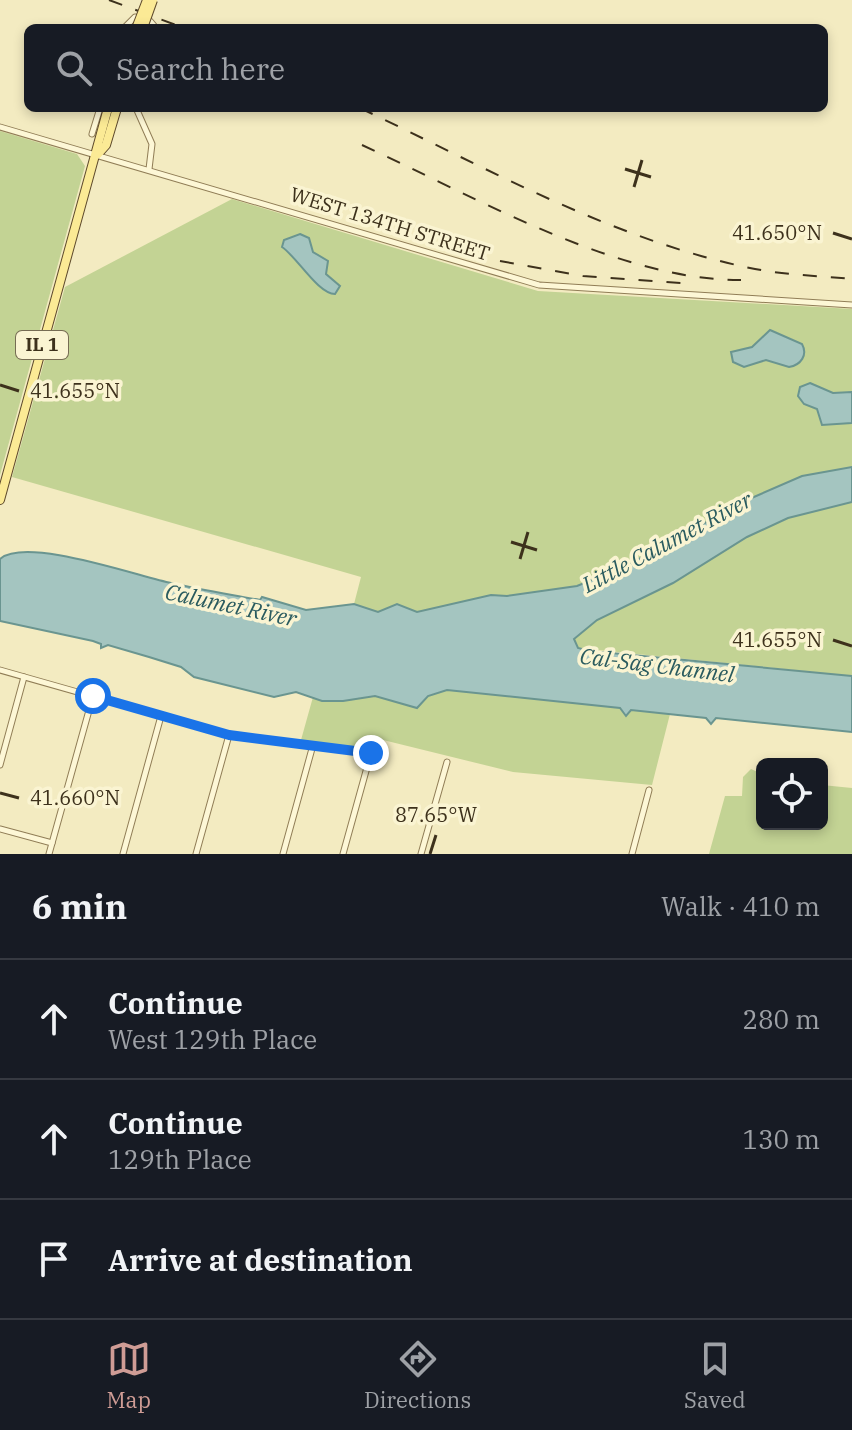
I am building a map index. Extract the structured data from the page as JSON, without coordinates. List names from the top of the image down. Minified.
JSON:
{"streets":{"main road":["IL 1"],"street":["WEST 134TH STREET"]},"crossings":[["WEST 134TH STREET","IL 1"]],"water":["Little Calumet River","Calumet River","Cal-Sag Channel"],"page":{"search":"Search here","heading":["6 min","Walk · 410 m"],"list":[["Continue","West 129th Place","280 m"],["Continue","129th Place","130 m"],"Arrive at destination"],"nav":["Map","Directions","Saved"]},"coordinates":["41.650°N","41.655°N","41.660°N","87.65°W"]}
